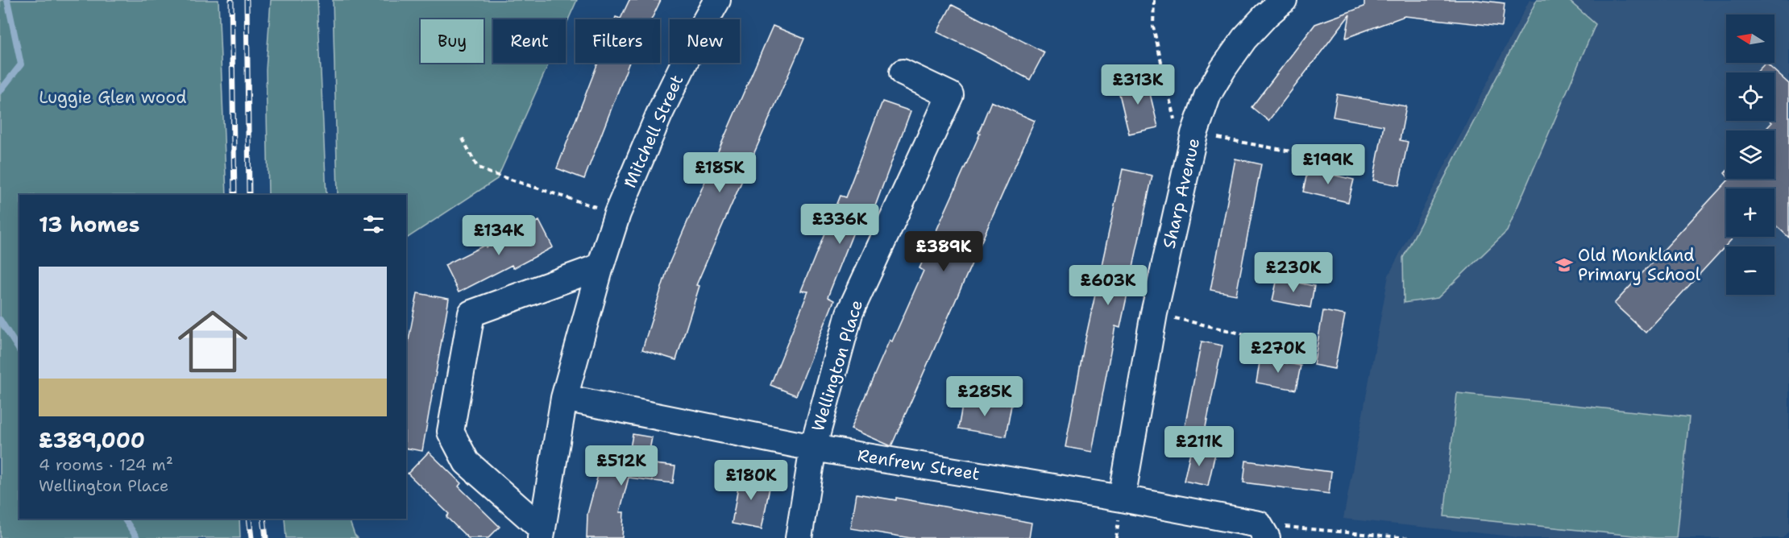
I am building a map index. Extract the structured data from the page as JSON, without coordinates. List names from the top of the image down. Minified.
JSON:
{"streets":{"street":["Mitchell Street","Sharp Avenue","Wellington Place","Renfrew Street"]},"crossings":[["Mitchell Street","Renfrew Street"],["Sharp Avenue","Renfrew Street"],["Wellington Place","Renfrew Street"]],"parks":["Luggie Glen wood"],"places":{"school or university":["Old Monkland Primary School"]},"north":"left","page":{"map_buttons":["+","−"],"chip":["Buy","Rent","Filters","New"],"price":["£313K","£199K","£185K","£336K","£134K","£389K","£230K","£603K","£270K","£285K","£211K","£512K","£180K"],"heading":"13 homes","list":[{"name":"£389,000","note":"4 rooms · 124 m² · Wellington Place"}]}}
